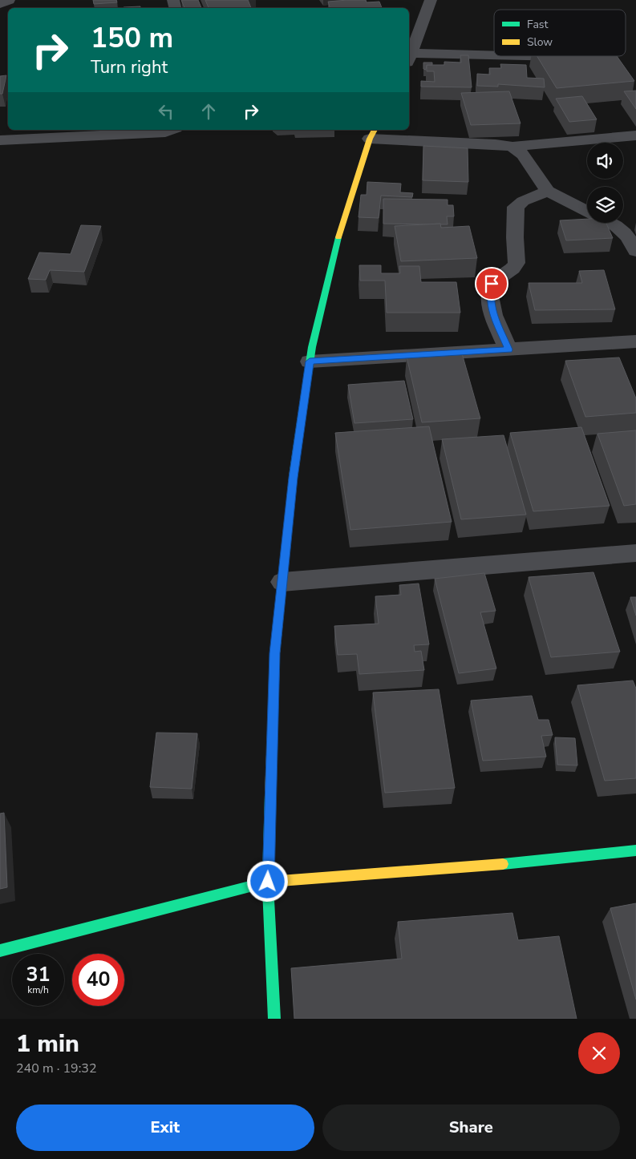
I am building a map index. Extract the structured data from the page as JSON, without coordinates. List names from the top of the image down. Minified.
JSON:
{"legend":["Fast","Slow"],"page":{"turn":["150 m","Turn right"],"speed":"31 km/h","limit":"40","heading":["1 min","240 m · 19:32"],"buttons":["Exit","Share"]}}
